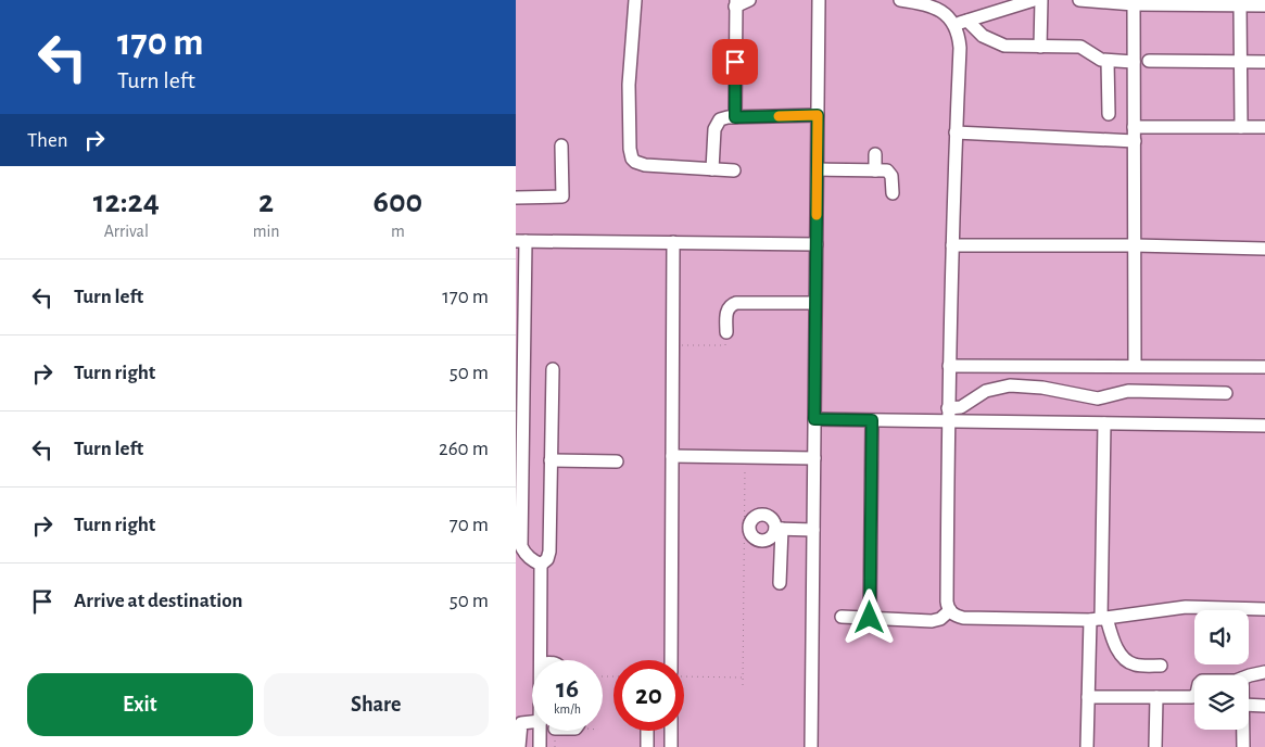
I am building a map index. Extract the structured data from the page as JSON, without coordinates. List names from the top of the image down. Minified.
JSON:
{"page":{"turn":["170 m","Turn left"],"then":"Then","eta":["12:24","Arrival","2","min","600","m"],"list":[{"name":"Turn left","value":"170 m"},{"name":"Turn right","value":"50 m"},{"name":"Turn left","value":"260 m"},{"name":"Turn right","value":"70 m"},{"name":"Arrive at destination","value":"50 m"}],"speed":"16 km/h","limit":"20","buttons":["Exit","Share"]}}
